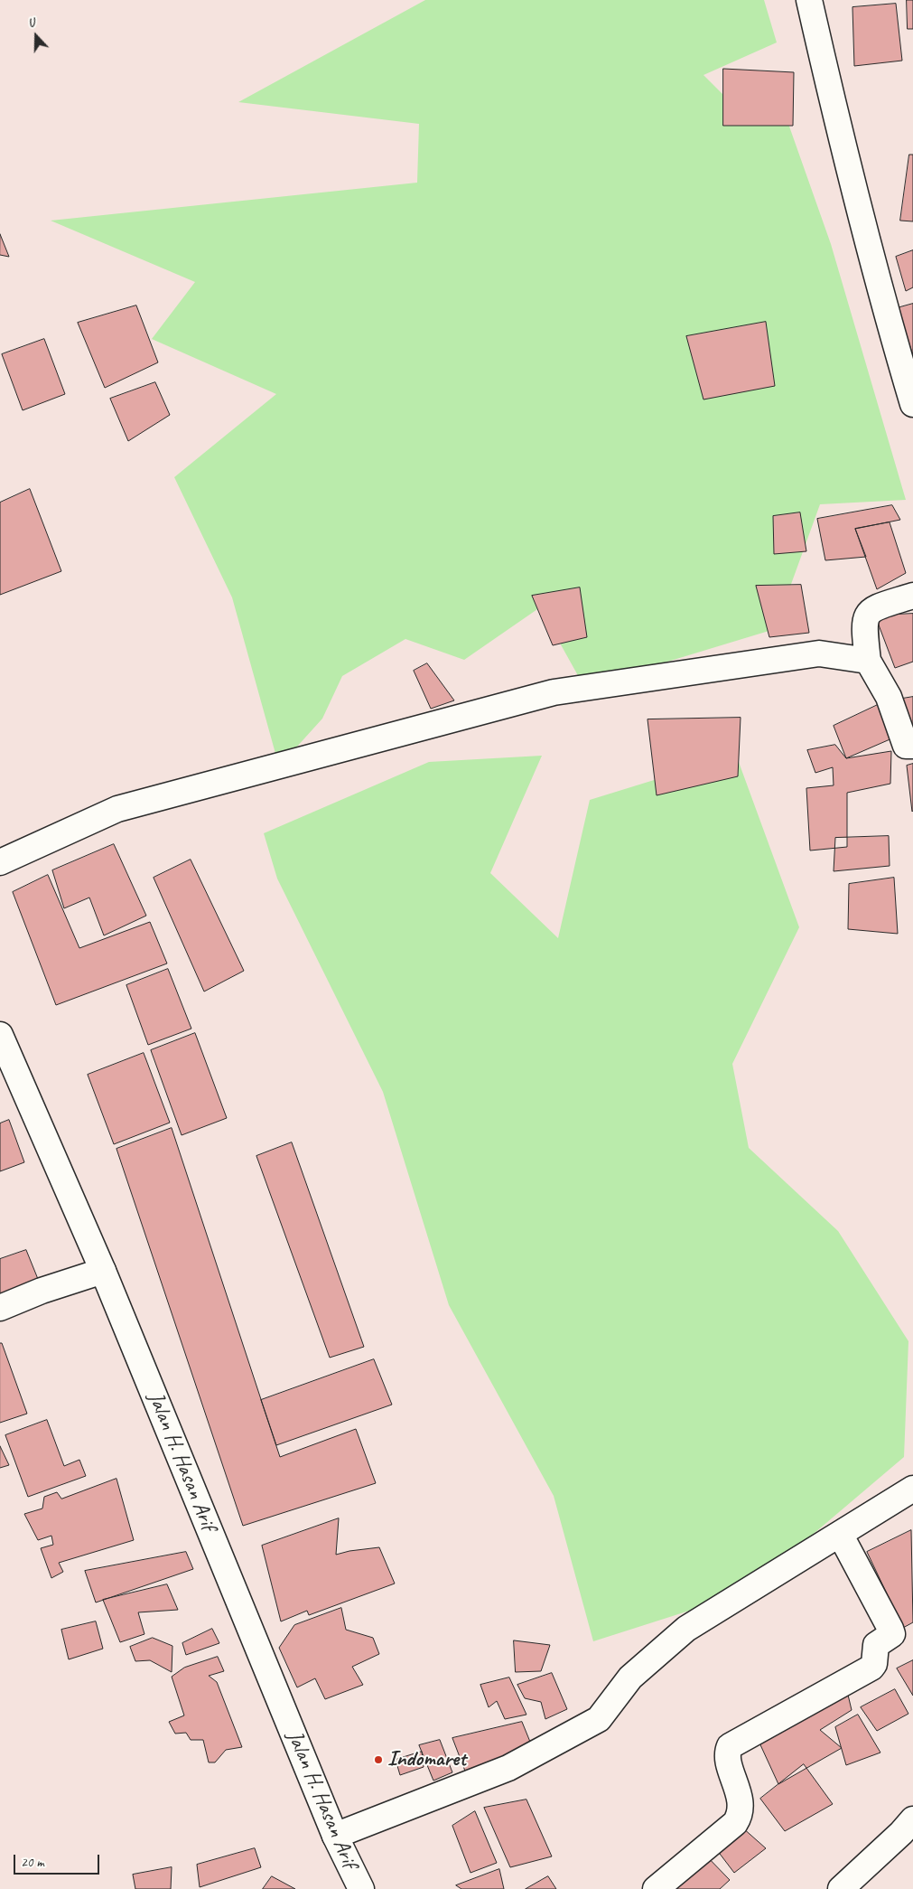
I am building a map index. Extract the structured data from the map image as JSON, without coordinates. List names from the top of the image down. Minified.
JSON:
{"streets":{"street":["Jalan H. Hasan Arif"]},"places":["Indomaret"],"scale_bar":"20 m","north":"top"}
